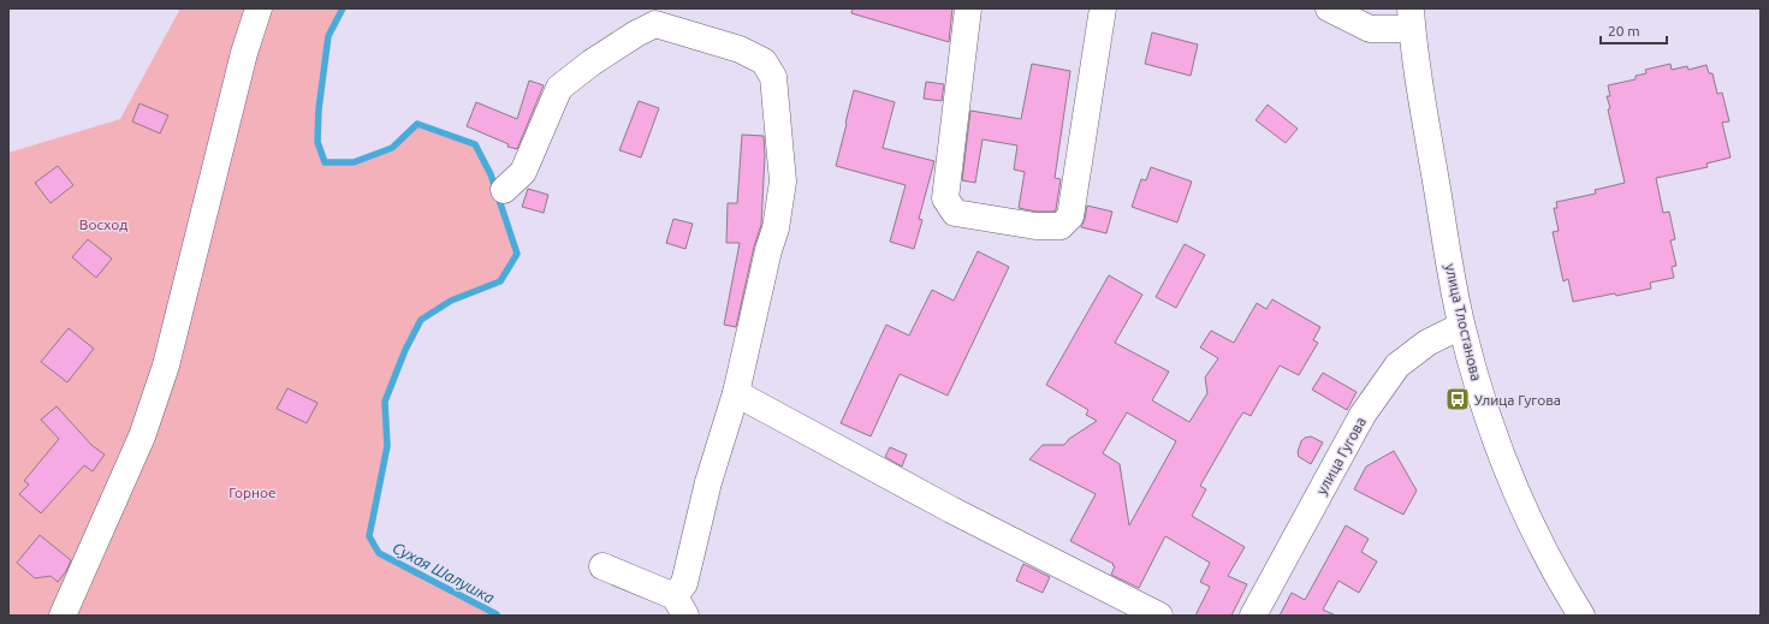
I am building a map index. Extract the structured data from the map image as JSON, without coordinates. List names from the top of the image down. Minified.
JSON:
{"streets":{"main road":["улица Тлостанова","улица Гугова"]},"crossings":[["улица Тлостанова","улица Гугова"]],"water":["Сухая Шалушка"],"parks":["Восход","Горное"],"places":{"bus stop":["Улица Гугова"]},"scale_bar":"20 m"}
